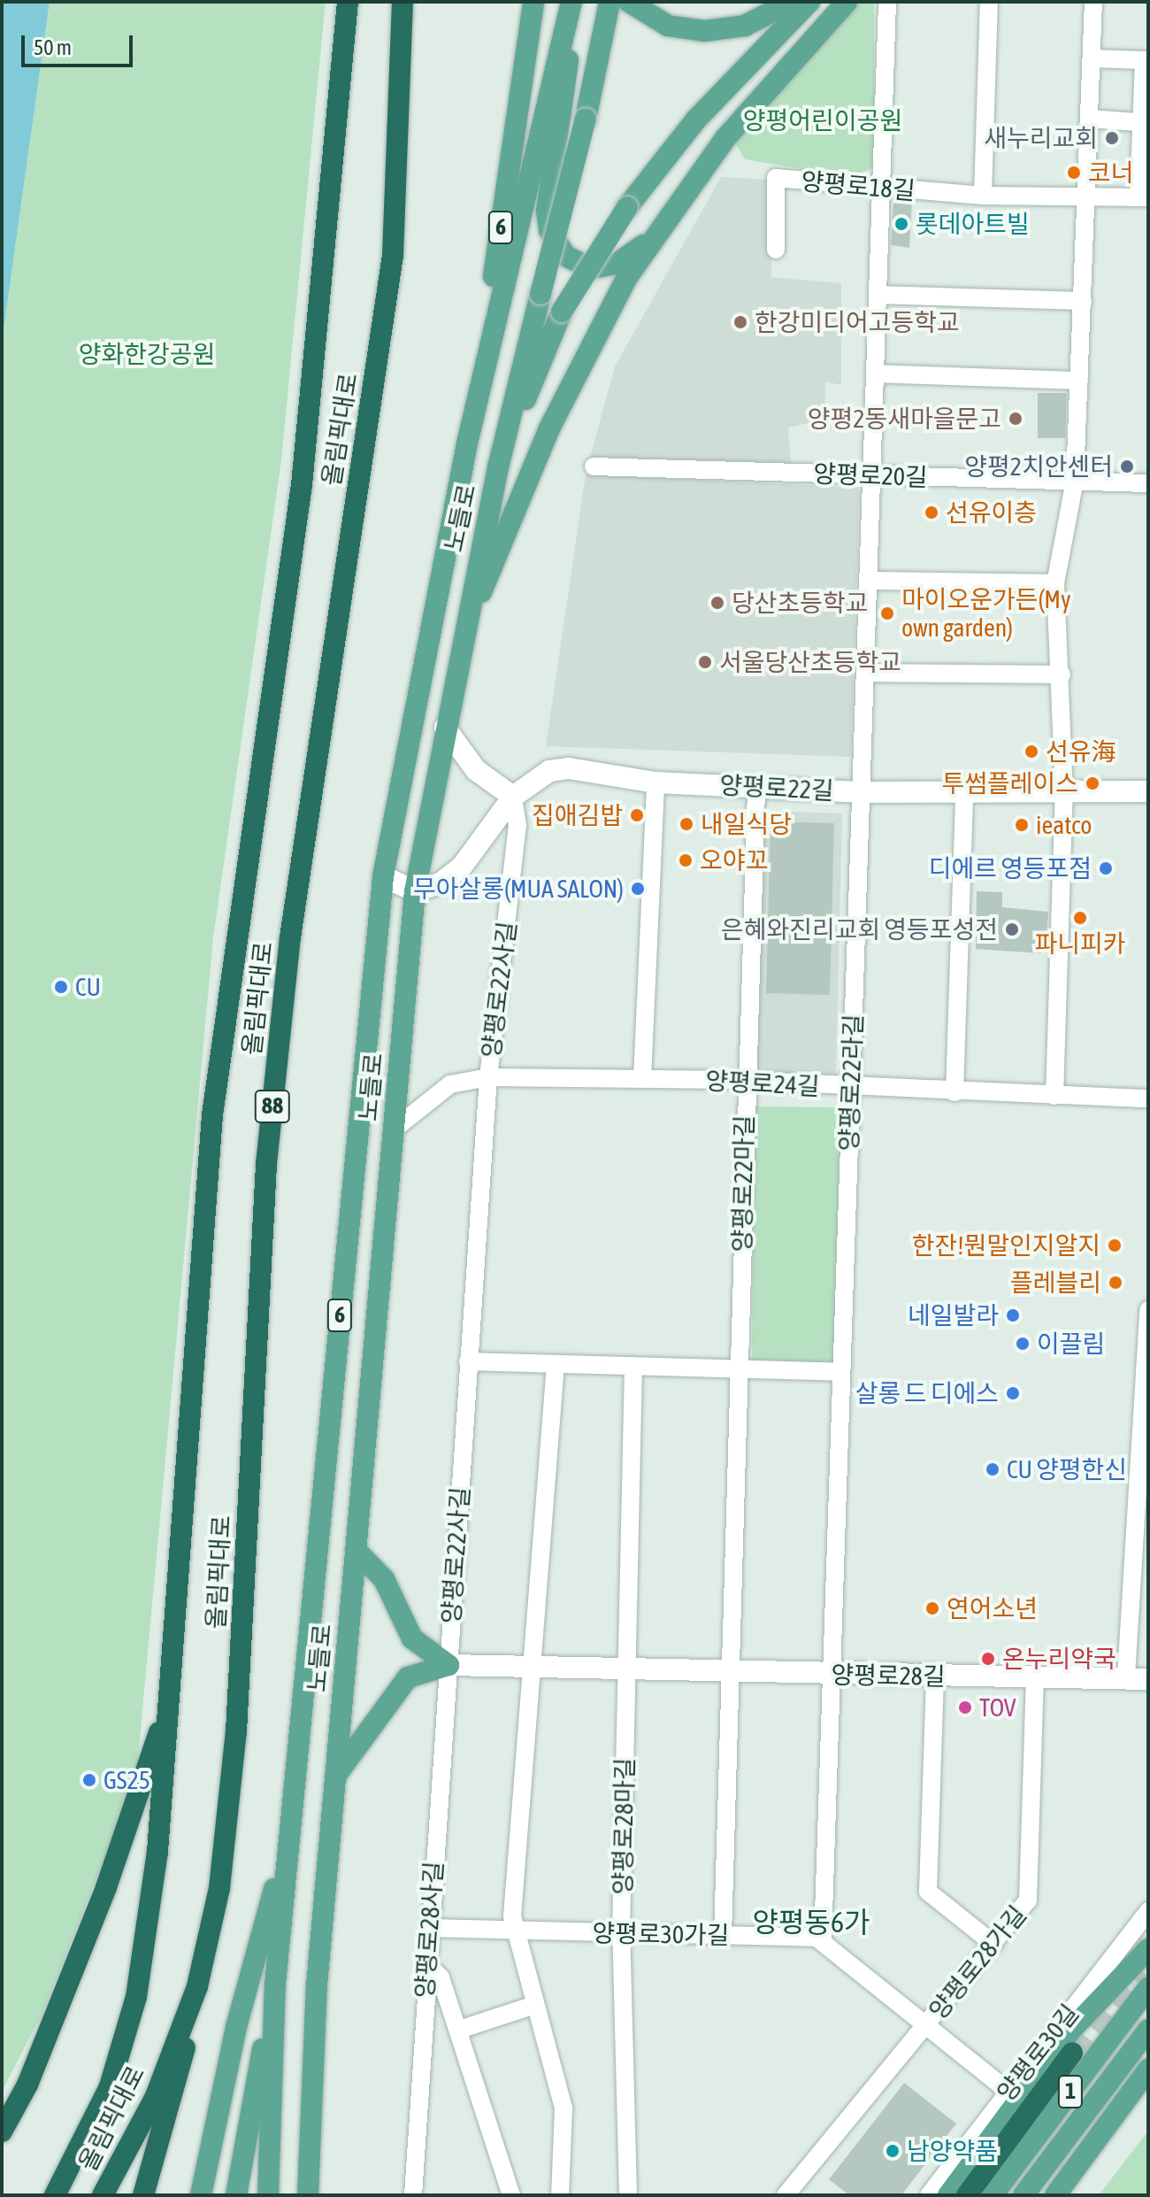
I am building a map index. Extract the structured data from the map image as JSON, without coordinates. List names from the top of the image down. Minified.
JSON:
{"streets":{"highway":["올림픽대로","88"],"main road":["6","노들로","1"],"street":["양평로18길","양평로20길","양평로22길","양평로22사길","양평로22라길","양평로24길","양평로22마길","양평로28길","양평로28마길","양평로28사길","양평로30가길","양평로28가길","양평로30길"]},"crossings":[["양평로18길","양평로22라길"],["6","노들로"],["양평로20길","양평로22라길"],["노들로","양평로24길"],["양평로22길","양평로22사길"],["양평로22길","양평로22라길"],["양평로22길","양평로22마길"],["양평로22사길","양평로24길"],["양평로22사길","양평로28길"],["양평로22사길","양평로28사길"],["양평로22라길","양평로24길"],["양평로22라길","양평로28길"],["양평로22라길","양평로30가길"],["양평로24길","양평로22마길"],["양평로22마길","양평로28길"],["양평로22마길","양평로30가길"],["양평로28길","양평로28마길"],["양평로28길","양평로28사길"],["양평로28길","양평로28가길"],["양평로28마길","양평로30가길"],["양평로28사길","양평로30가길"]],"districts":["양평동6가"],"parks":["양평어린이공원","양화한강공원"],"places":["새누리교회","코너","롯데아트빌","한강미디어고등학교","양평2동새마을문고","양평2치안센터","선유이층","당산초등학교","마이오운가든(My own garden)","서울당산초등학교","선유海","투썸플레이스","집애김밥","내일식당","ieatco","오야꼬","디에르 영등포점","무아살롱(MUA SALON)","파니피카","은혜와진리교회 영등포성전","CU","한잔!뭔말인지알지","플레블리","네일발라","이끌림","살롱 드 디에스","CU 양평한신","연어소년","온누리약국","TOV","GS25","남양약품"],"scale_bar":"50 m"}
